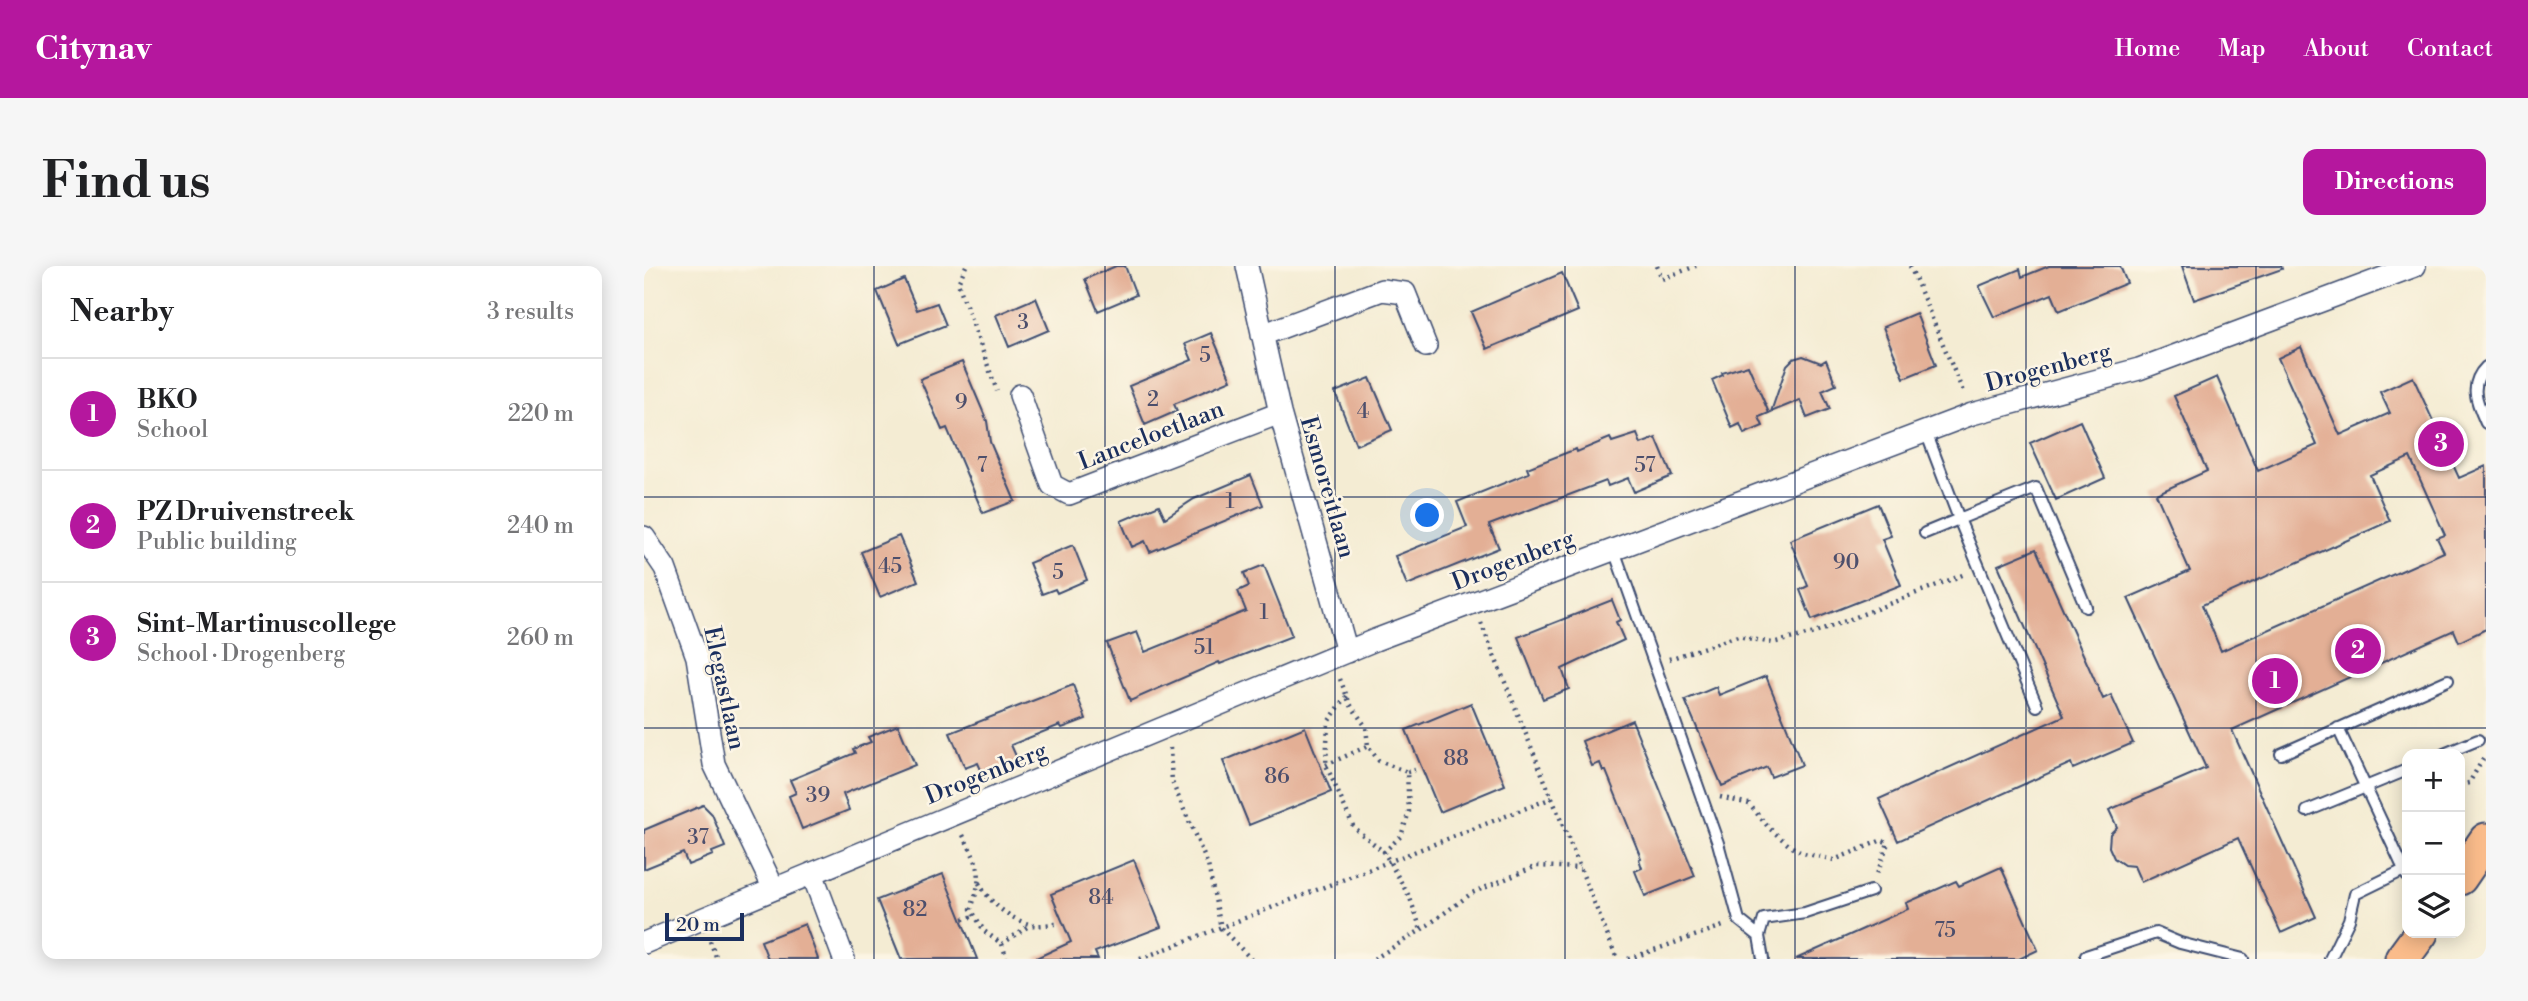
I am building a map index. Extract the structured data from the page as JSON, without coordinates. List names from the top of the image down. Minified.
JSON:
{"streets":{"street":["Drogenberg","Lanceloetlaan","Esmoreitlaan","Elegastlaan"]},"crossings":[["Drogenberg","Esmoreitlaan"],["Drogenberg","Elegastlaan"],["Lanceloetlaan","Esmoreitlaan"]],"house_numbers":["3","5","2","9","4","7","57","1","90","45","5","1","51","88","86","39","37","84","82","75"],"scale_bar":"20 m","page":{"header":"Citynav","nav":["Home","Map","About","Contact"],"buttons":"Directions","title":"Find us","heading":["Nearby","3 results"],"list":[{"mark":"1","name":"BKO","note":"School","value":"220 m"},{"mark":"2","name":"PZ Druivenstreek","note":"Public building","value":"240 m"},{"mark":"3","name":"Sint-Martinuscollege","note":"School · Drogenberg","value":"260 m"}],"pins":["3","2","1"],"map_buttons":["+","−"],"scale":"20 m"}}
